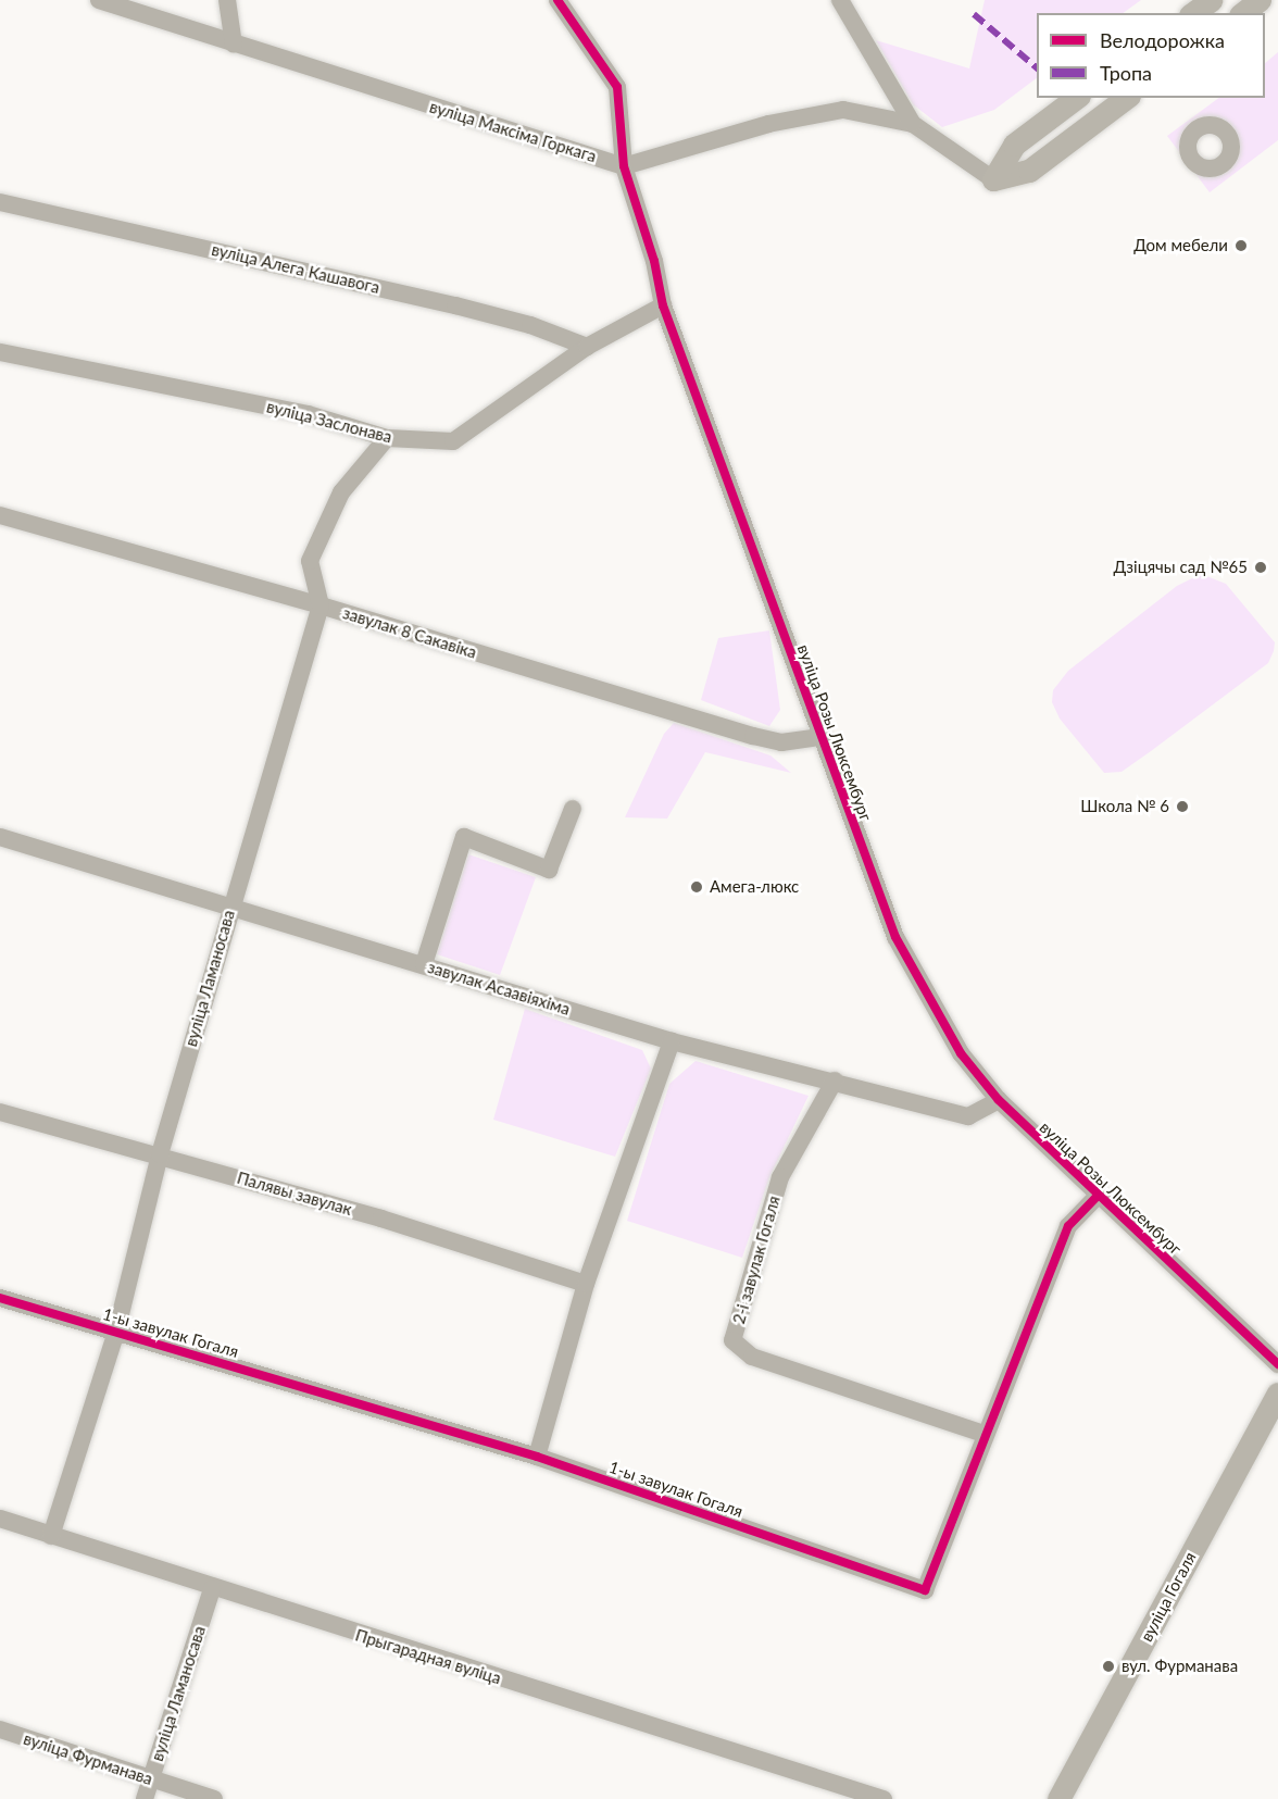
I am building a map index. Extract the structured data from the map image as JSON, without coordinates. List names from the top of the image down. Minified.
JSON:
{"streets":{"main road":["вуліца Гогаля"],"street":["вуліца Максіма Горкага","вуліца Алега Кашавога","вуліца Заслонава","завулак 8 Сакавіка","вуліца Розы Люксембург","вуліца Ламаносава","завулак Асаавіяхіма","Палявы завулак","2-і завулак Гогаля","1-ы завулак Гогаля","Прыгарадная вуліца","вуліца Фурманава"]},"crossings":[["вуліца Максіма Горкага","вуліца Розы Люксембург"],["вуліца Алега Кашавога","вуліца Заслонава"],["вуліца Заслонава","вуліца Розы Люксембург"],["завулак 8 Сакавіка","вуліца Розы Люксембург"],["завулак 8 Сакавіка","вуліца Ламаносава"],["вуліца Розы Люксембург","завулак Асаавіяхіма"],["вуліца Розы Люксембург","1-ы завулак Гогаля"],["вуліца Ламаносава","завулак Асаавіяхіма"],["вуліца Ламаносава","Палявы завулак"],["вуліца Ламаносава","1-ы завулак Гогаля"],["вуліца Ламаносава","Прыгарадная вуліца"],["вуліца Ламаносава","вуліца Фурманава"],["завулак Асаавіяхіма","2-і завулак Гогаля"],["2-і завулак Гогаля","1-ы завулак Гогаля"]],"places":["Дом мебели","Дзіцячы сад №65","Школа № 6","Амега-люкс","вул. Фурманава"],"legend":["Велодорожка","Тропа"]}
